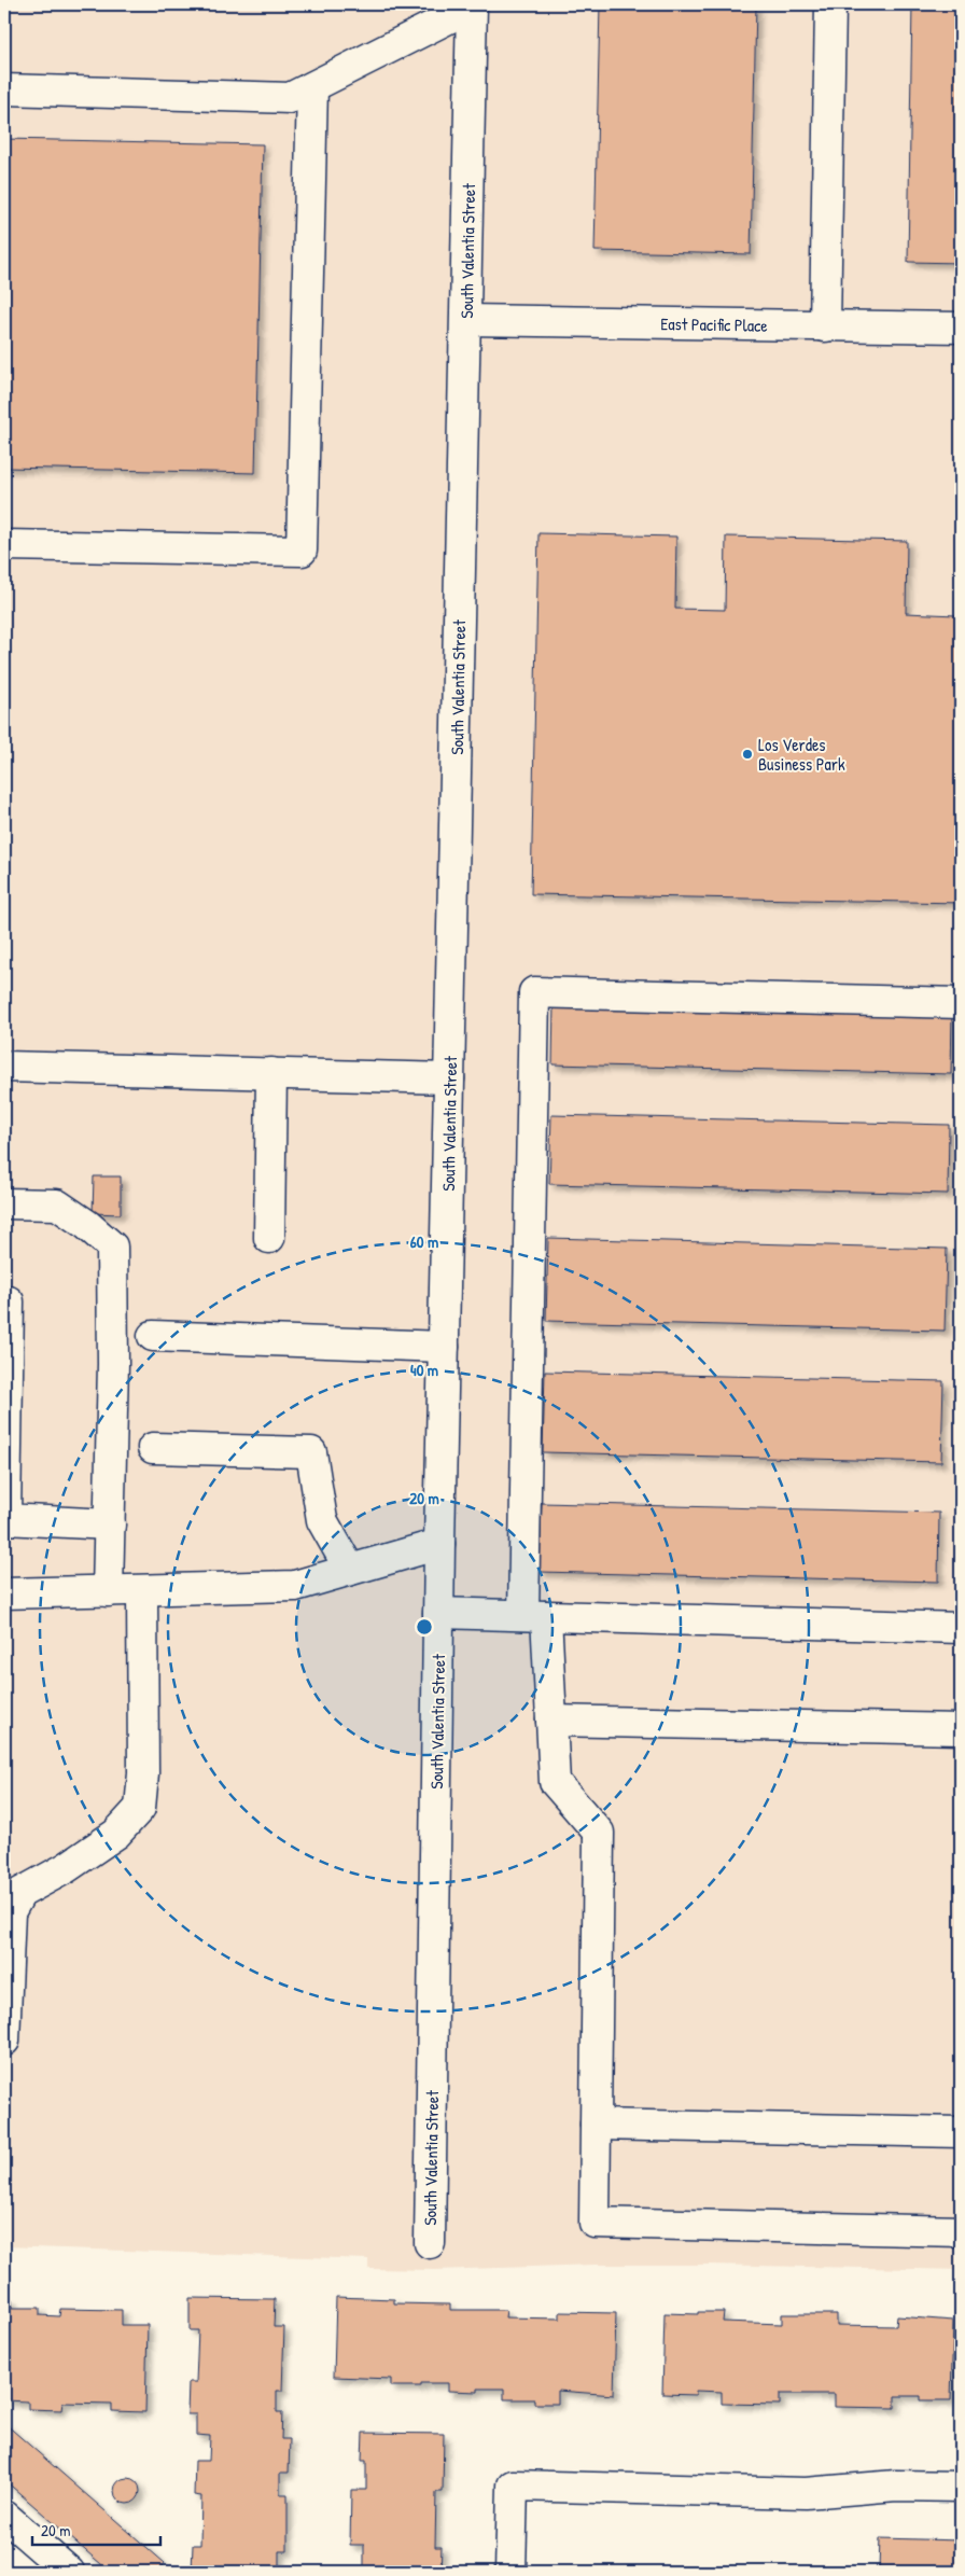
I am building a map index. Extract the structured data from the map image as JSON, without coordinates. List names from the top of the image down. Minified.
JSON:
{"streets":{"street":["South Valentia Street","East Pacific Place"]},"crossings":[["South Valentia Street","East Pacific Place"]],"places":["Los Verdes Business Park"],"scale_bar":"20 m","rings":["60 m","40 m","20 m"]}
